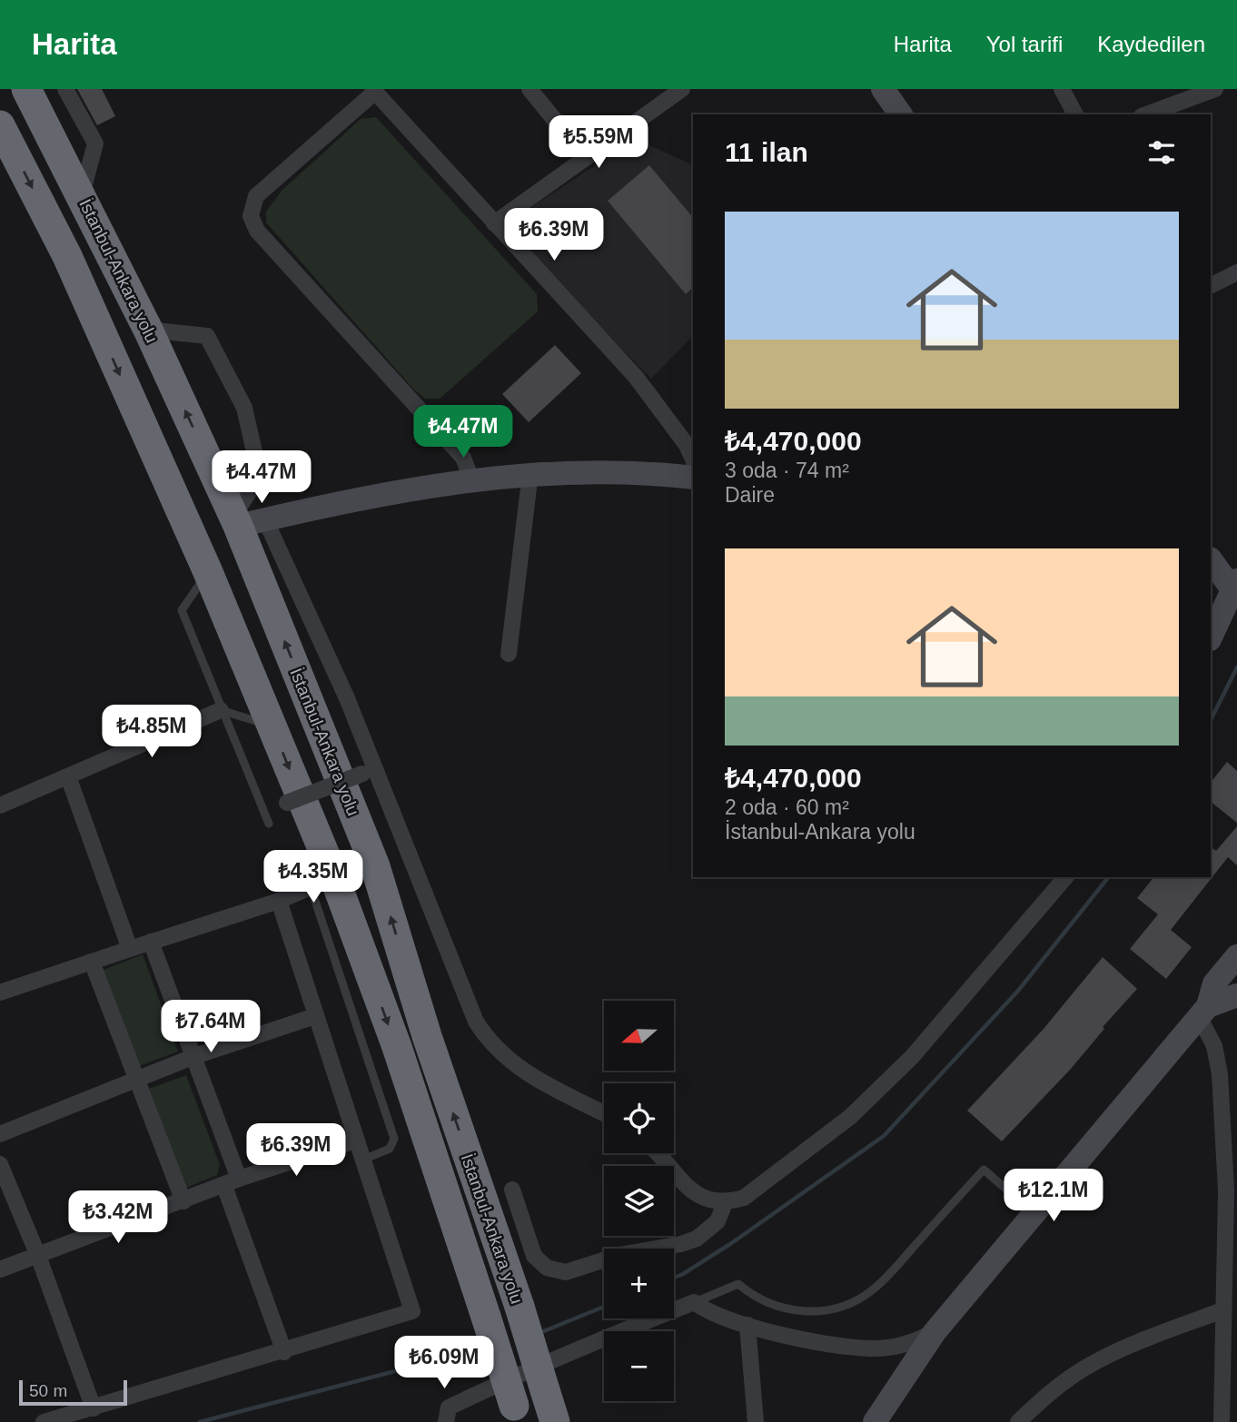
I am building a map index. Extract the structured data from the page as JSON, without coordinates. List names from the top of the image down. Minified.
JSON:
{"streets":{"highway":["İstanbul-Ankara yolu"]},"scale_bar":"50 m","north":"left","page":{"header":"Harita","nav":["Harita","Yol tarifi","Kaydedilen"],"heading":"11 ilan","price":["₺5.59M","₺6.39M","₺4.47M","₺4.47M","₺4.85M","₺4.35M","₺7.64M","₺6.39M","₺12.1M","₺3.42M","₺6.09M"],"list":[{"name":"₺4,470,000","note":"3 oda · 74 m² · Daire"},{"name":"₺4,470,000","note":"2 oda · 60 m² · İstanbul-Ankara yolu"}],"map_buttons":["+","−"],"scale":"50 m"}}
